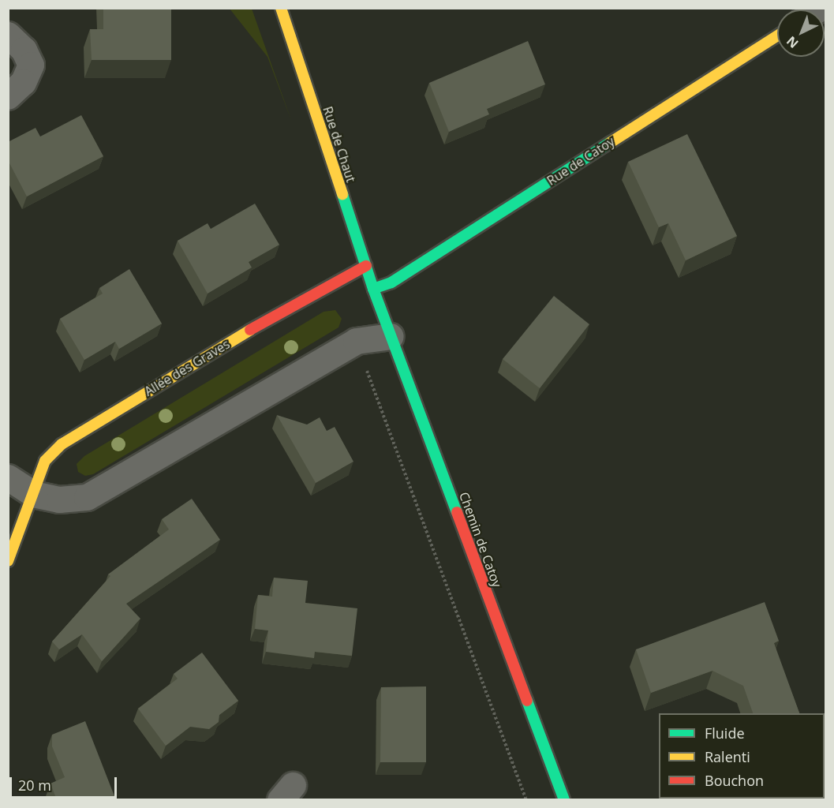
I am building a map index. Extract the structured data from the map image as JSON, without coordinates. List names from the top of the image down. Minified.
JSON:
{"streets":{"street":["Rue de Chaut","Rue de Catoy","Allée des Graves","Chemin de Catoy"]},"crossings":[["Rue de Chaut","Rue de Catoy"],["Rue de Chaut","Allée des Graves"],["Rue de Chaut","Chemin de Catoy"],["Rue de Catoy","Chemin de Catoy"]],"legend":["Fluide","Ralenti","Bouchon"],"scale_bar":"20 m","north":"bottom left"}
